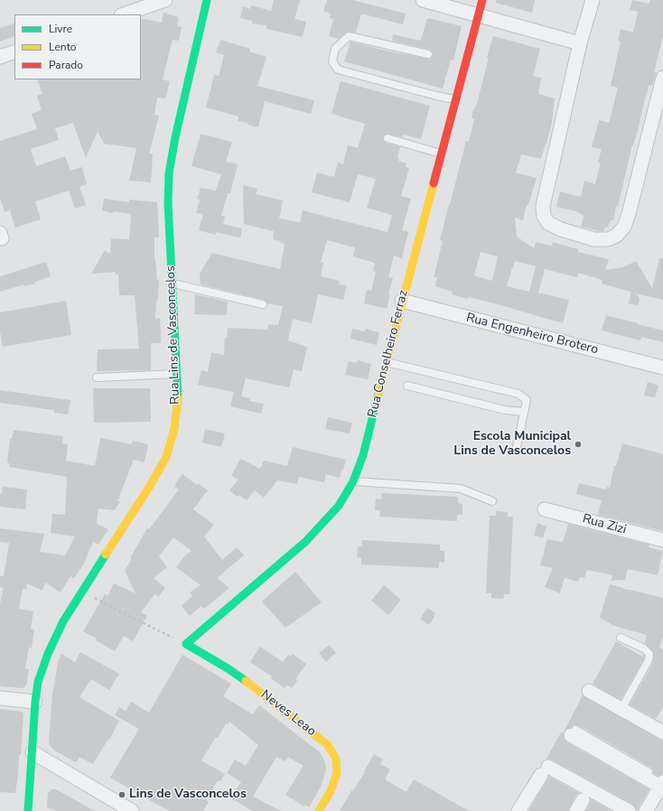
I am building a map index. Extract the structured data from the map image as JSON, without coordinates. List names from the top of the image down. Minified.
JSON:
{"streets":{"street":["Rua Engenheiro Brotero","Rua Lins de Vasconcelos","Rua Conselheiro Ferraz","Rua Zizi","Neves Leao"]},"crossings":[["Rua Engenheiro Brotero","Rua Conselheiro Ferraz"],["Rua Conselheiro Ferraz","Neves Leao"]],"places":["Escola Municipal Lins de Vasconcelos","Lins de Vasconcelos"],"legend":["Livre","Lento","Parado"]}
